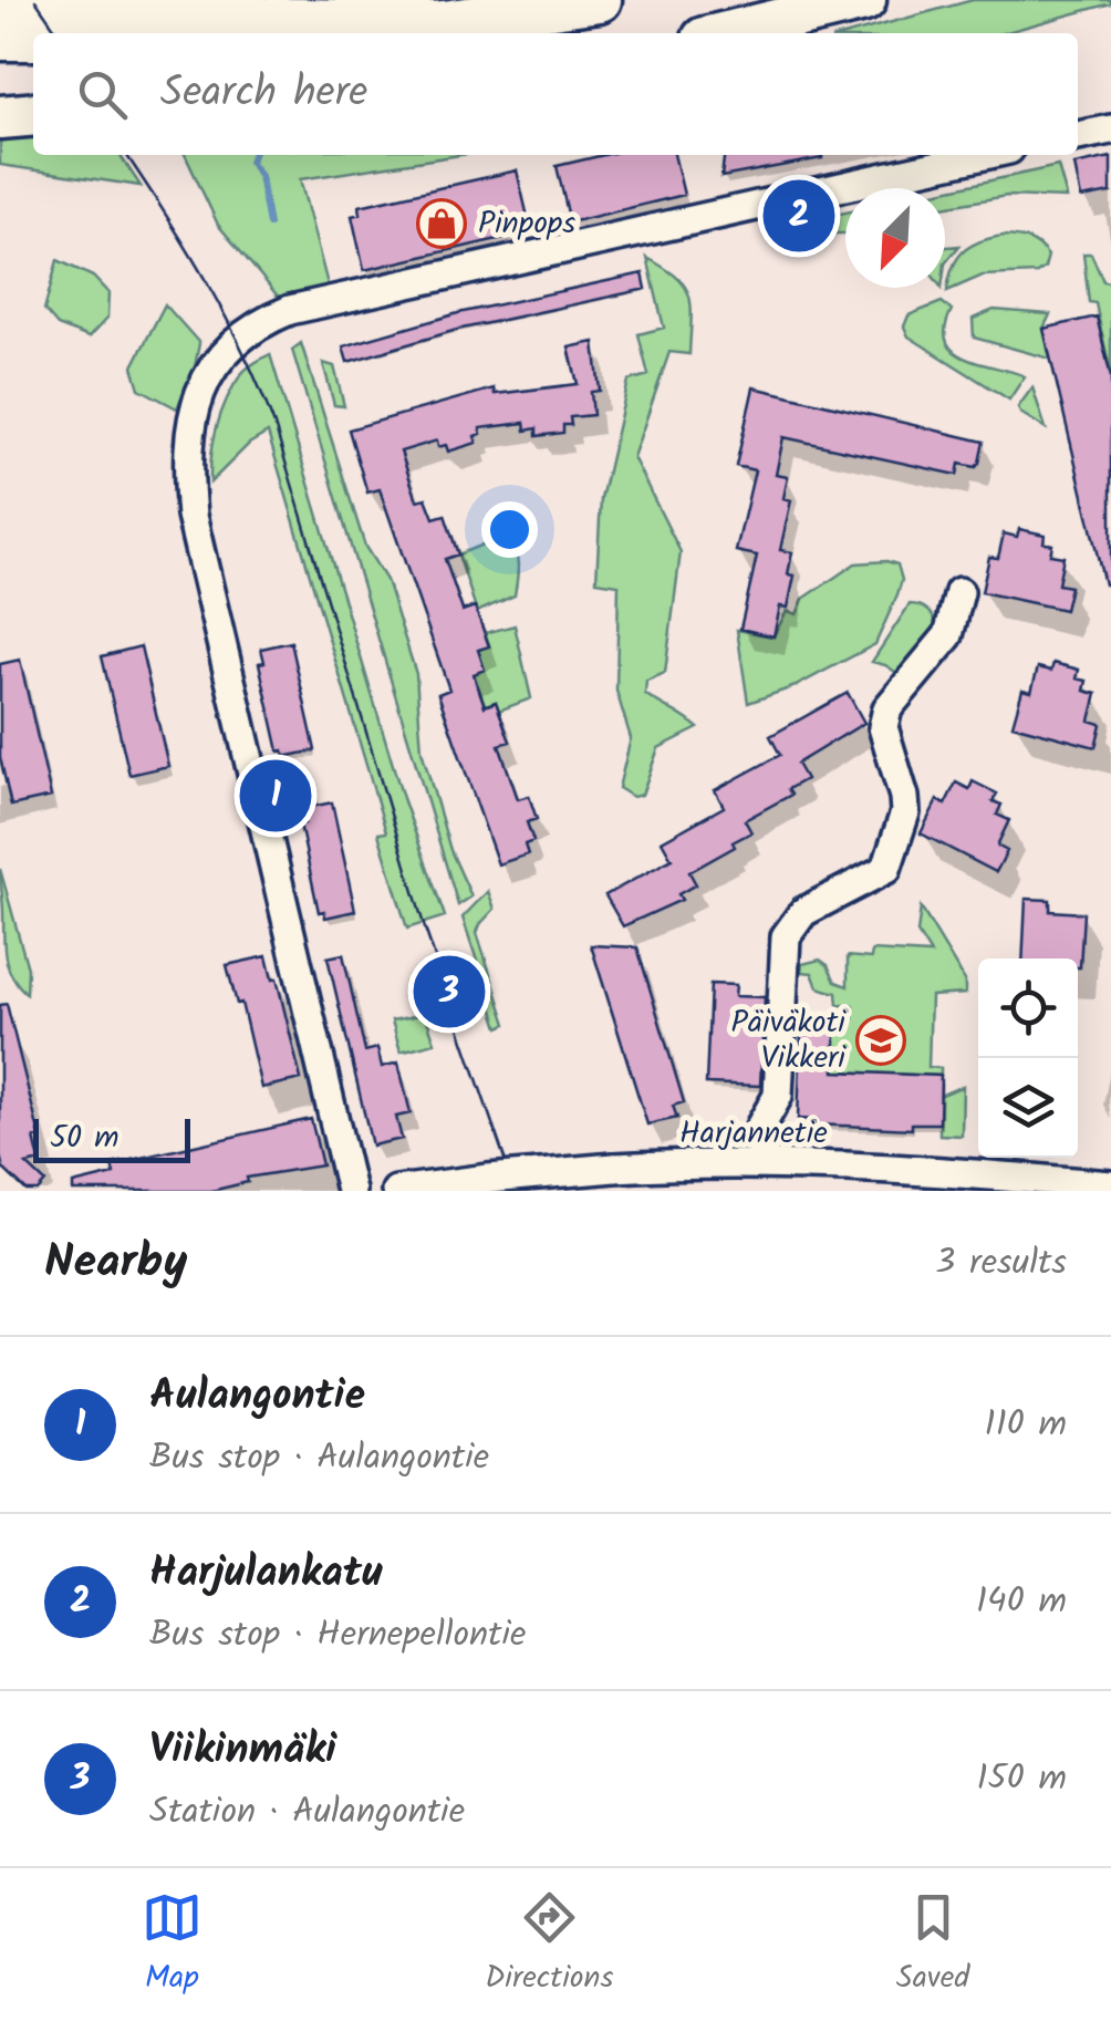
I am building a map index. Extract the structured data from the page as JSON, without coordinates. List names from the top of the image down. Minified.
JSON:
{"streets":{"street":["Harjannetie"]},"places":{"shop":["Pinpops"],"school or university":["Päiväkoti Vikkeri"]},"scale_bar":"50 m","north":"bottom left","page":{"search":"Search here","pins":["2","1","3"],"scale":"50 m","heading":["Nearby","3 results"],"list":[{"mark":"1","name":"Aulangontie","note":"Bus stop · Aulangontie","value":"110 m"},{"mark":"2","name":"Harjulankatu","note":"Bus stop · Hernepellontie","value":"140 m"},{"mark":"3","name":"Viikinmäki","note":"Station · Aulangontie","value":"150 m"}],"nav":["Map","Directions","Saved"]}}
